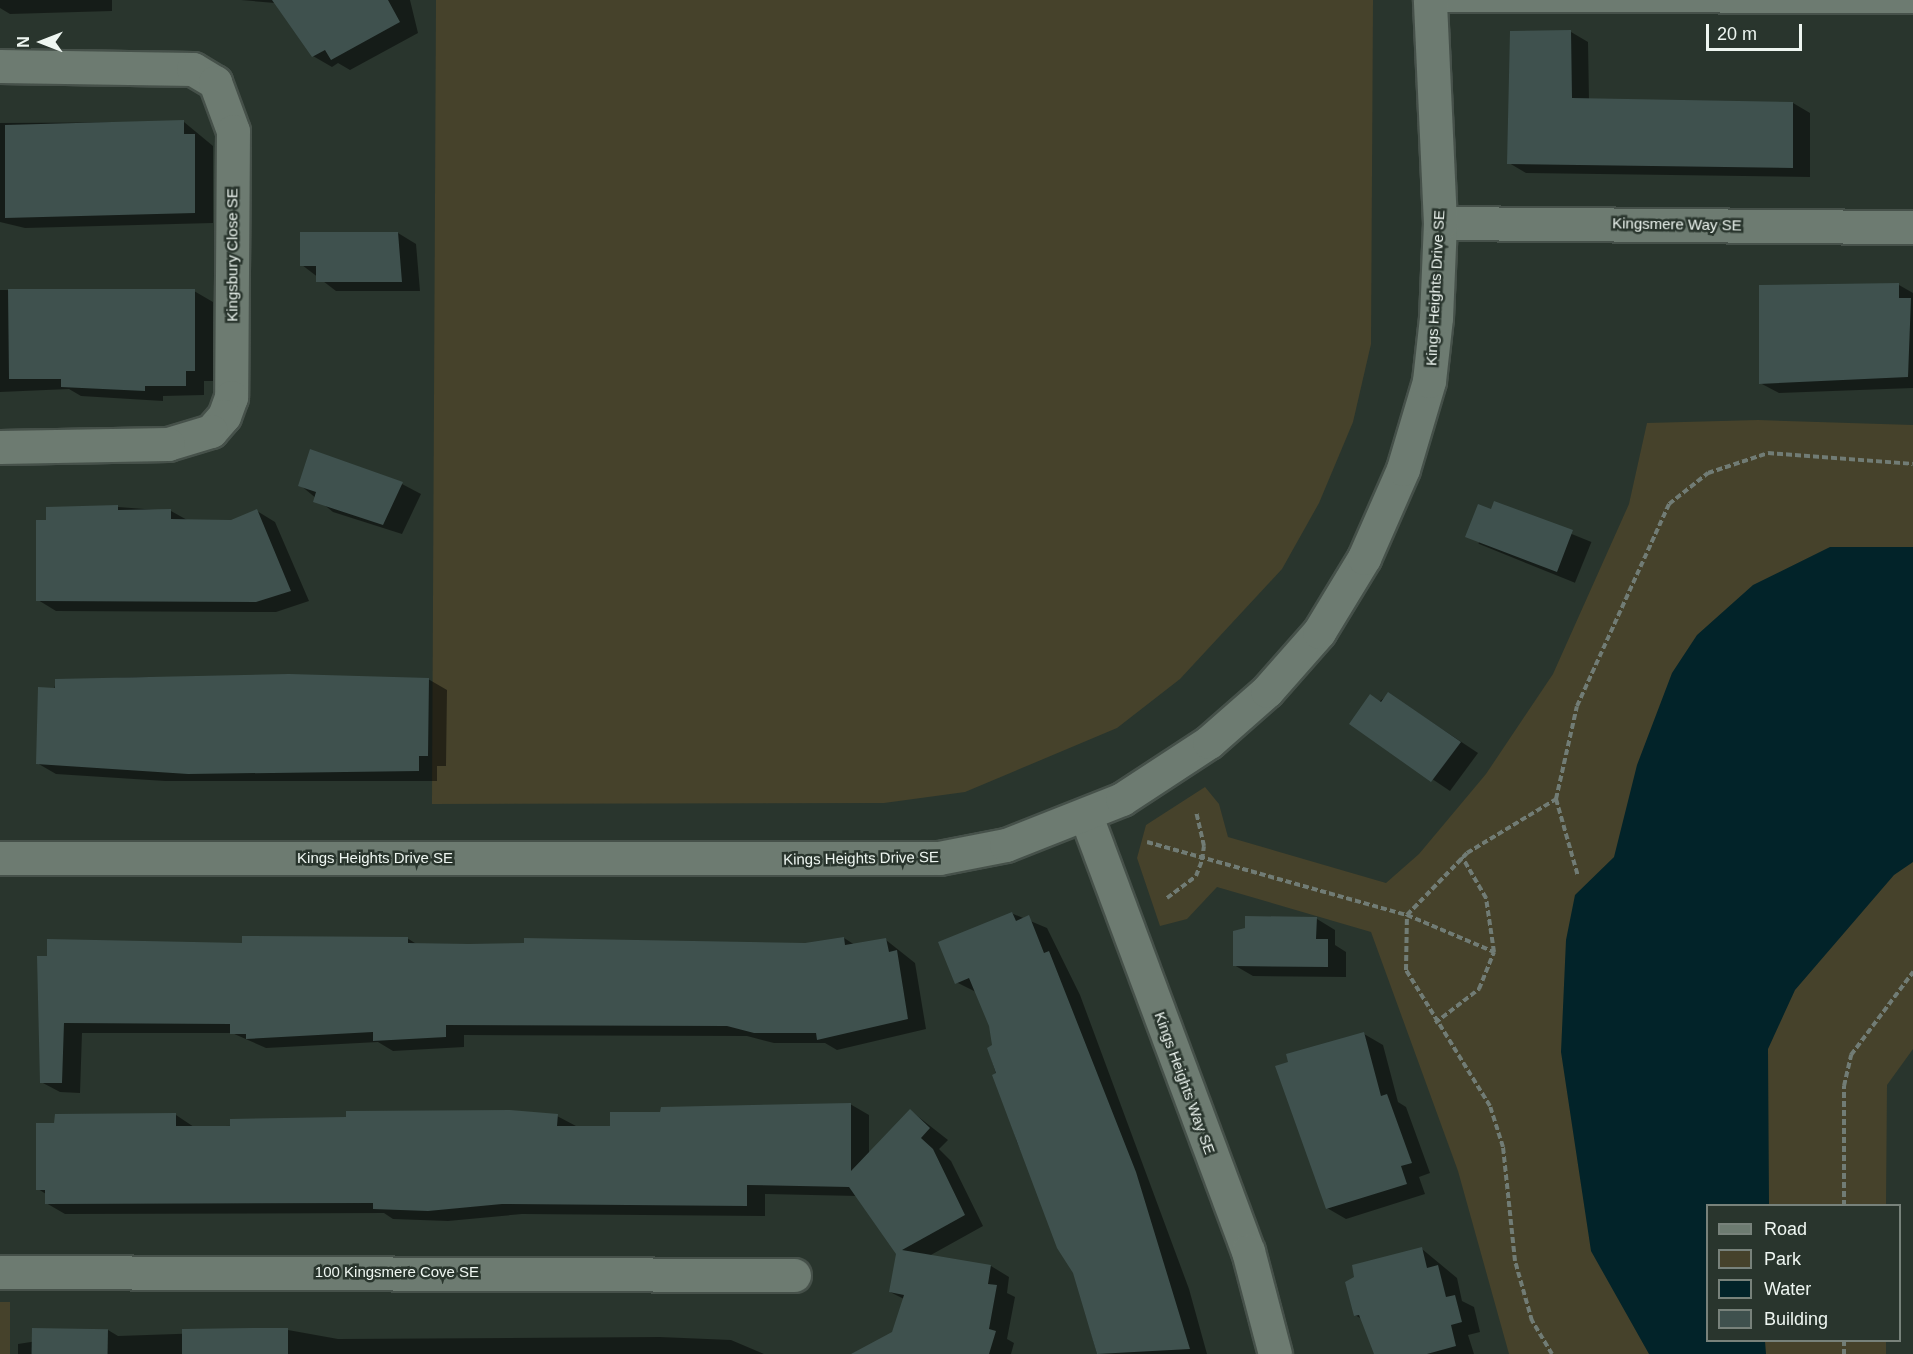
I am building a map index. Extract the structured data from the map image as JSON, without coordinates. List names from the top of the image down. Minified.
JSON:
{"streets":{"street":["Kingsmere Way SE","Kingsbury Close SE","Kings Heights Drive SE","Kings Heights Way SE","100 Kingsmere Cove SE"]},"crossings":[["Kingsmere Way SE","Kings Heights Drive SE"],["Kings Heights Drive SE","Kings Heights Way SE"]],"legend":["Road","Park","Water","Building"],"scale_bar":"20 m","north":"left"}
